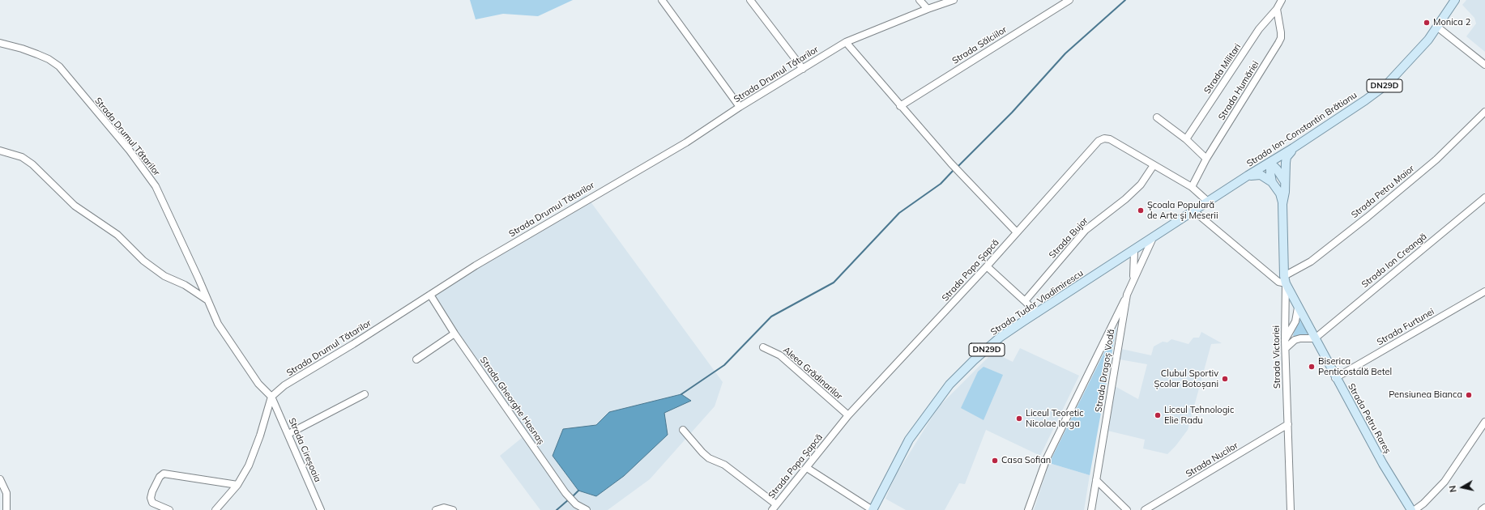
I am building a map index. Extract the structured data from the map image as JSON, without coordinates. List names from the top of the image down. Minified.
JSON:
{"streets":{"main road":["DN29D","Strada Ion-Constantin Brătianu","Strada Tudor Vladimirescu","Strada Victoriei","Strada Petru Rareș"],"street":["Strada Sălciilor","Strada Militari","Strada Drumul Tătarilor","Strada Humăriei","Strada Petru Maior","Strada Bujor","Strada Ion Creangă","Strada Popa Șapcă","Strada Furtunei","Strada Dragoș Vodă","Aleea Grădinarilor","Strada Gheorghe Hasnaș","Strada Cireșoaia","Strada Nucilor"]},"crossings":[["Strada Militari","Strada Humăriei"],["Strada Drumul Tătarilor","Strada Gheorghe Hasnaș"],["Strada Drumul Tătarilor","Strada Cireșoaia"],["Strada Humăriei","Strada Popa Șapcă"],["Strada Ion-Constantin Brătianu","Strada Popa Șapcă"],["Strada Ion-Constantin Brătianu","Strada Tudor Vladimirescu"],["Strada Ion-Constantin Brătianu","Strada Victoriei"],["Strada Ion-Constantin Brătianu","Strada Dragoș Vodă"],["Strada Petru Maior","Strada Victoriei"],["Strada Petru Maior","Strada Petru Rareș"],["Strada Bujor","Strada Popa Șapcă"],["Strada Ion Creangă","Strada Petru Rareș"],["Strada Popa Șapcă","Aleea Grădinarilor"],["Strada Tudor Vladimirescu","Strada Dragoș Vodă"],["Strada Furtunei","Strada Petru Rareș"],["Strada Victoriei","Strada Petru Rareș"],["Strada Victoriei","Strada Nucilor"]],"places":["Monica 2","Şcoala Populară de Arte şi Meserii","Biserica Penticostală Betel","Clubul Sportiv Școlar Botoșani","Pensiunea Bianca","Liceul Tehnologic Elie Radu","Liceul Teoretic Nicolae Iorga","Casa Sofian"],"north":"left"}
